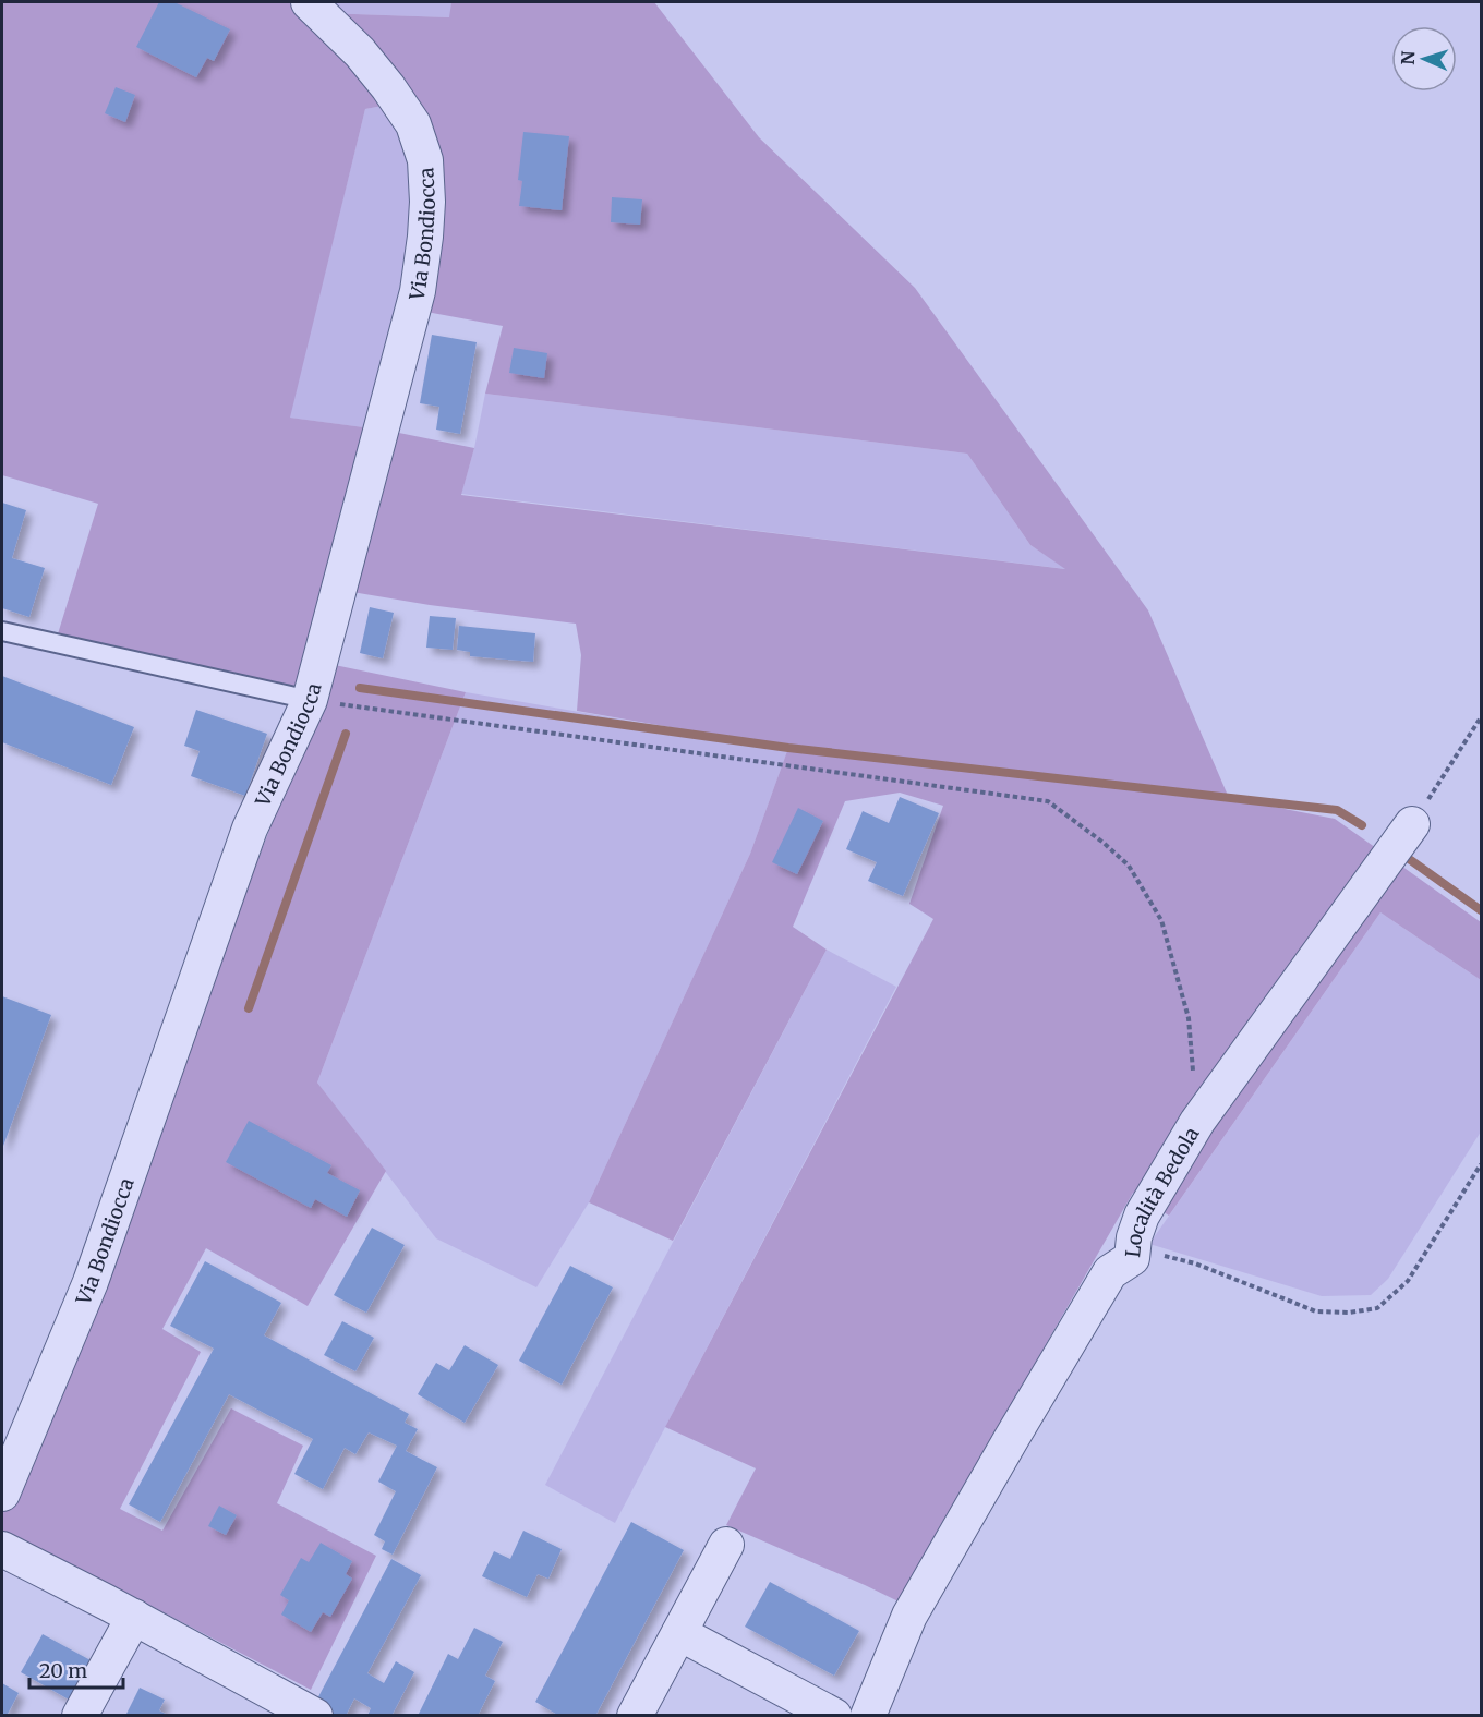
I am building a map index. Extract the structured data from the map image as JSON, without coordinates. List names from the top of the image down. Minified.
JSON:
{"streets":{"street":["Via Bondiocca","Località Bedola"]},"scale_bar":"20 m","north":"left"}
